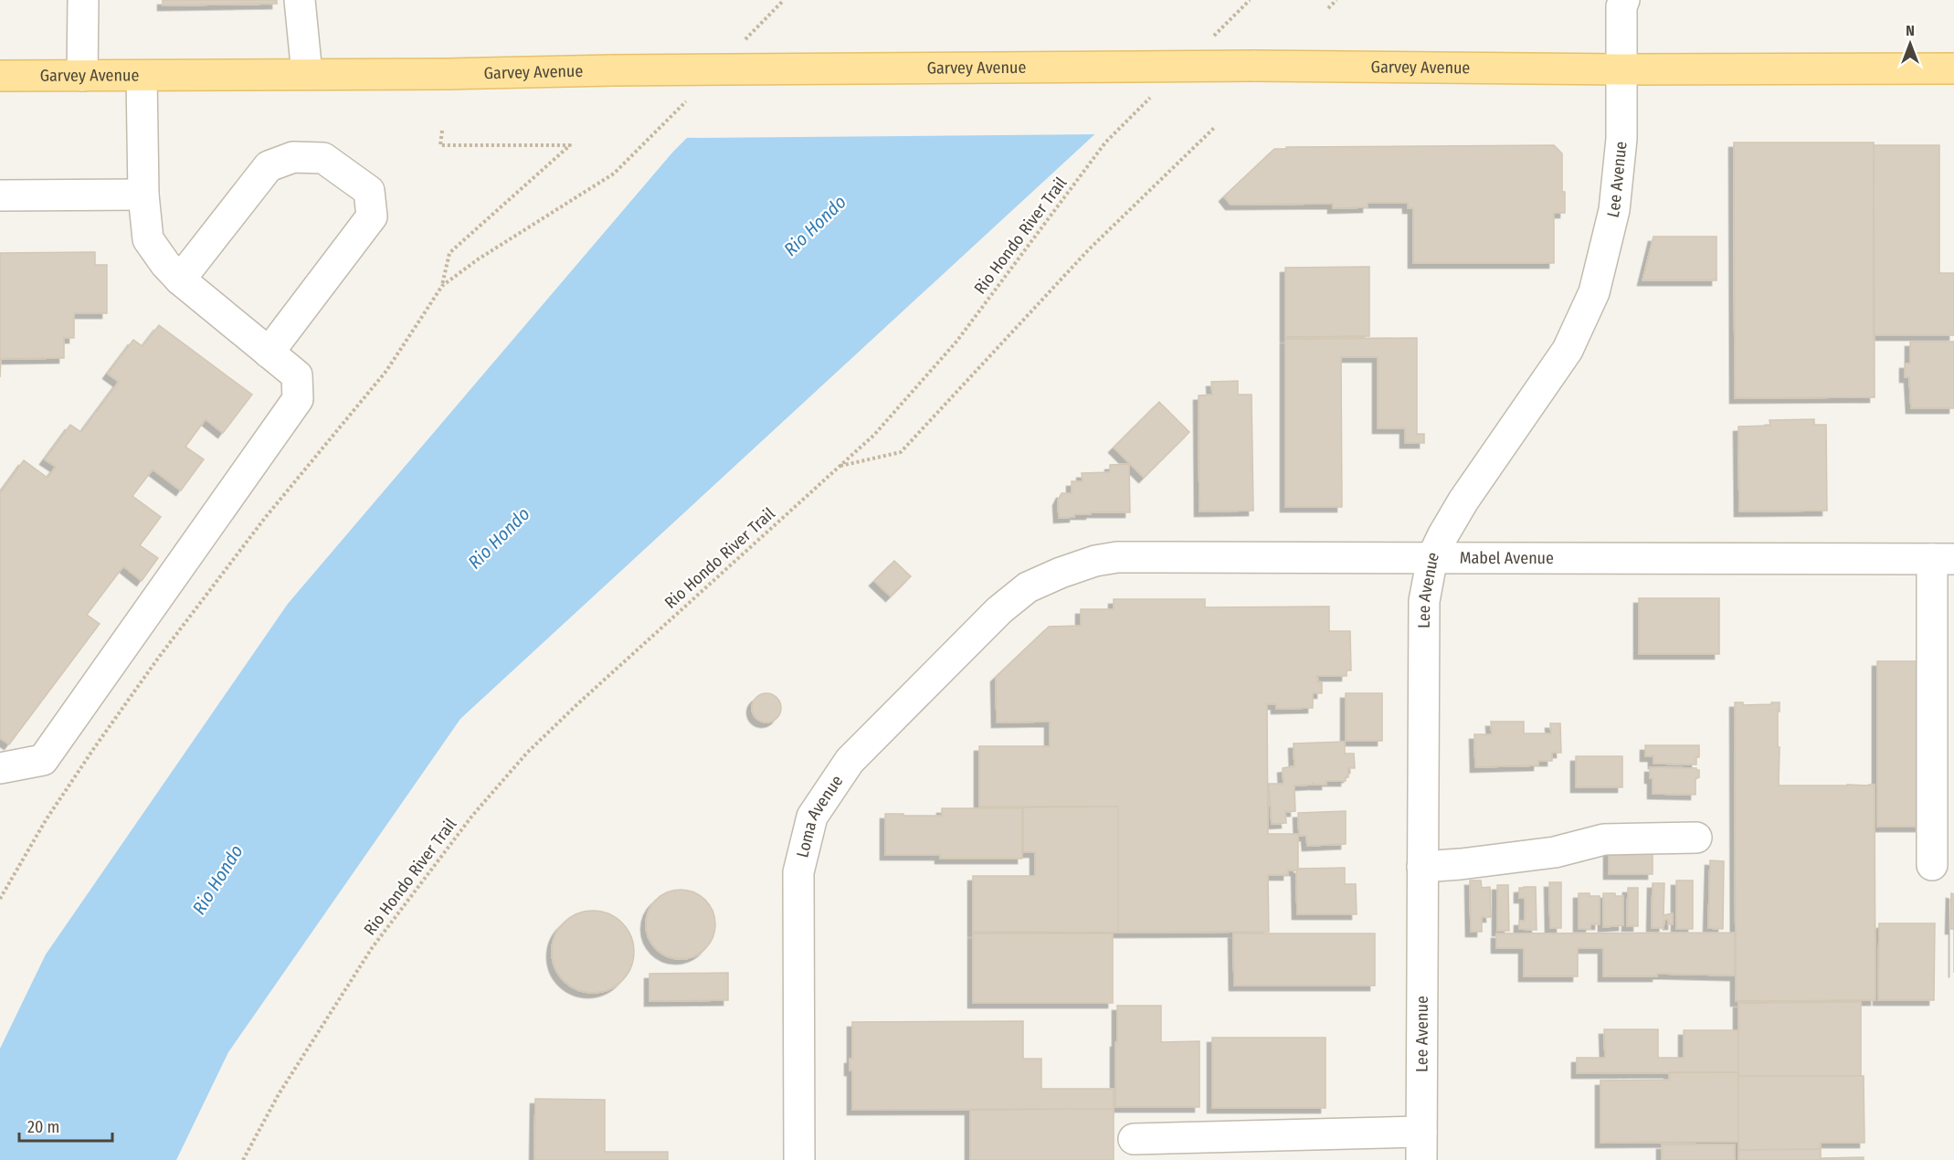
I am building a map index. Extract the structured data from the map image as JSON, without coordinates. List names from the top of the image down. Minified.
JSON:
{"streets":{"main road":["Garvey Avenue"],"street":["Lee Avenue","Mabel Avenue","Loma Avenue"],"path":["Rio Hondo River Trail"]},"crossings":[["Garvey Avenue","Lee Avenue"],["Lee Avenue","Mabel Avenue"],["Mabel Avenue","Loma Avenue"]],"water":["Rio Hondo"],"scale_bar":"20 m","north":"top"}
